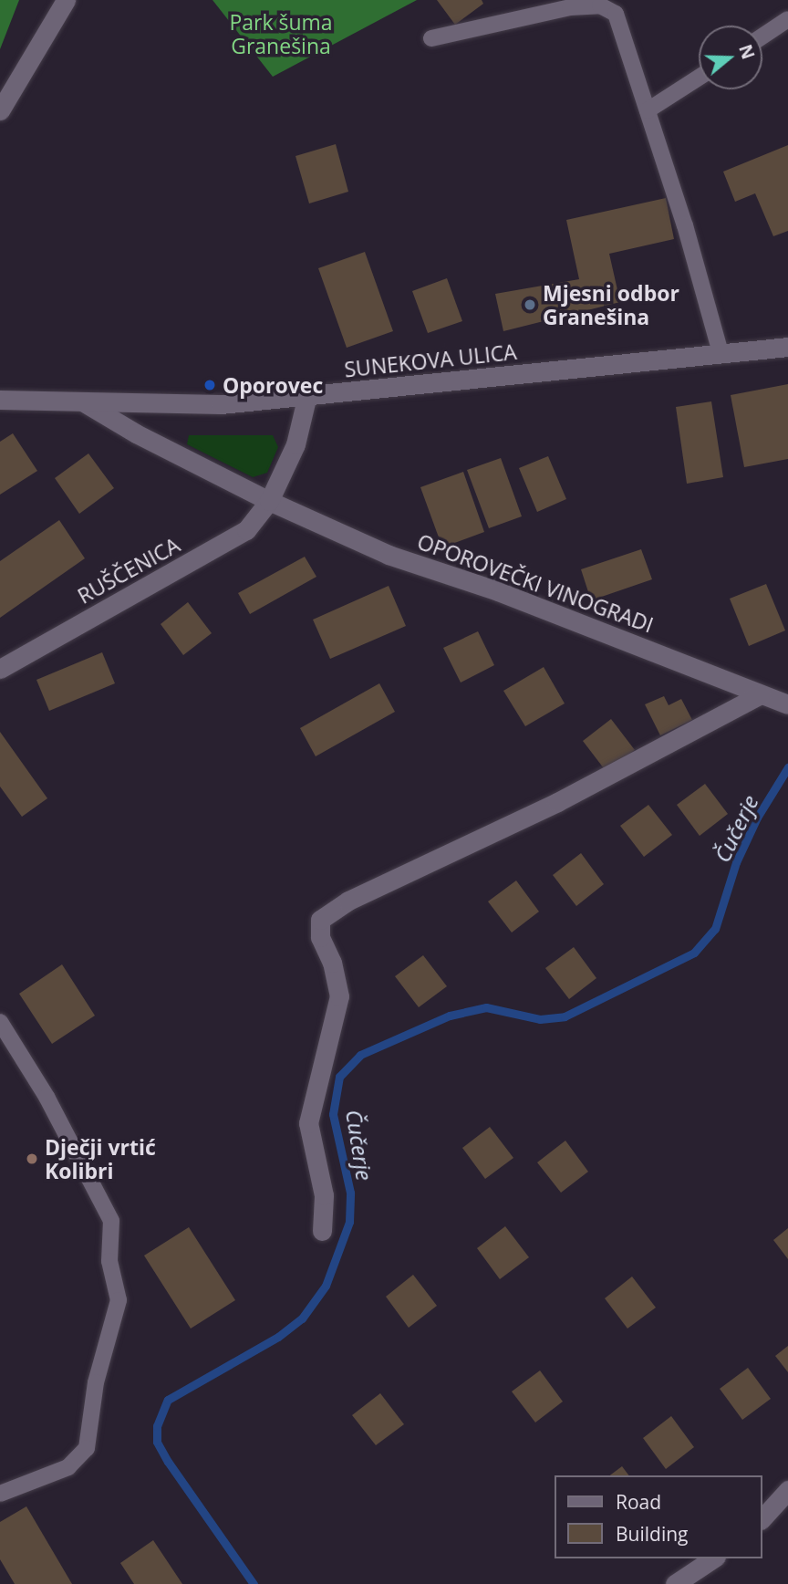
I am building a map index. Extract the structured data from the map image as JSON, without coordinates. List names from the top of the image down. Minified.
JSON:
{"streets":{"street":["SUNEKOVA ULICA","RUŠČENICA","OPOROVEČKI VINOGRADI"]},"crossings":[["SUNEKOVA ULICA","OPOROVEČKI VINOGRADI"],["RUŠČENICA","OPOROVEČKI VINOGRADI"]],"water":["Čučerje"],"parks":["Park šuma Granešina"],"places":["Mjesni odbor Granešina","Oporovec","Dječji vrtić Kolibri"],"legend":["Road","Building"],"north":"right"}
